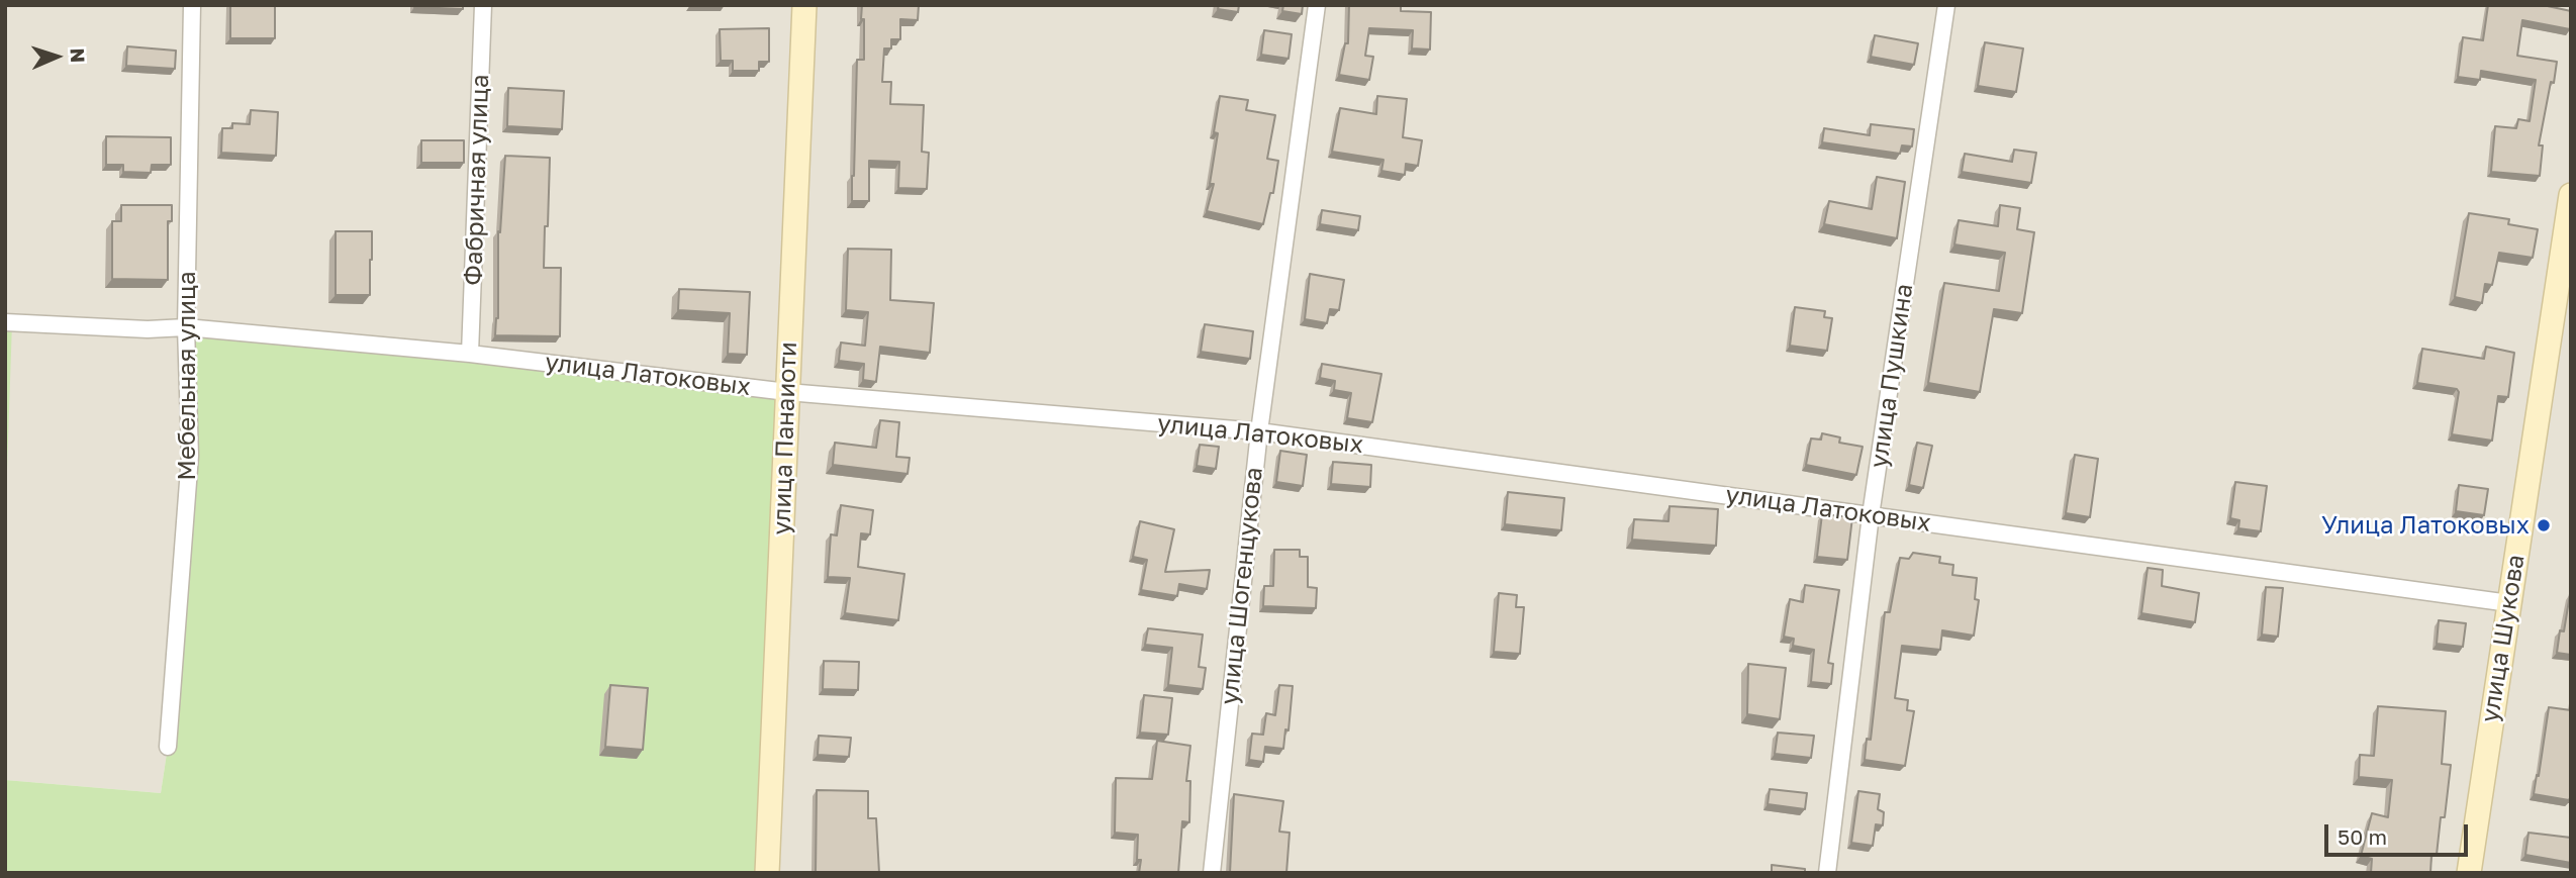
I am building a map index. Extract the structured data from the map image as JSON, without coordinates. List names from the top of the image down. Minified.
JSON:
{"streets":{"street":["Фабричная улица","улица Латоковых","Мебельная улица","улица Пушкина","улица Панаиоти","улица Шогенцукова","улица Шукова"]},"crossings":[["Фабричная улица","улица Латоковых"],["улица Латоковых","Мебельная улица"],["улица Латоковых","улица Пушкина"],["улица Латоковых","улица Панаиоти"],["улица Латоковых","улица Шогенцукова"],["улица Латоковых","улица Шукова"]],"places":["Улица Латоковых"],"scale_bar":"50 m","north":"right"}
